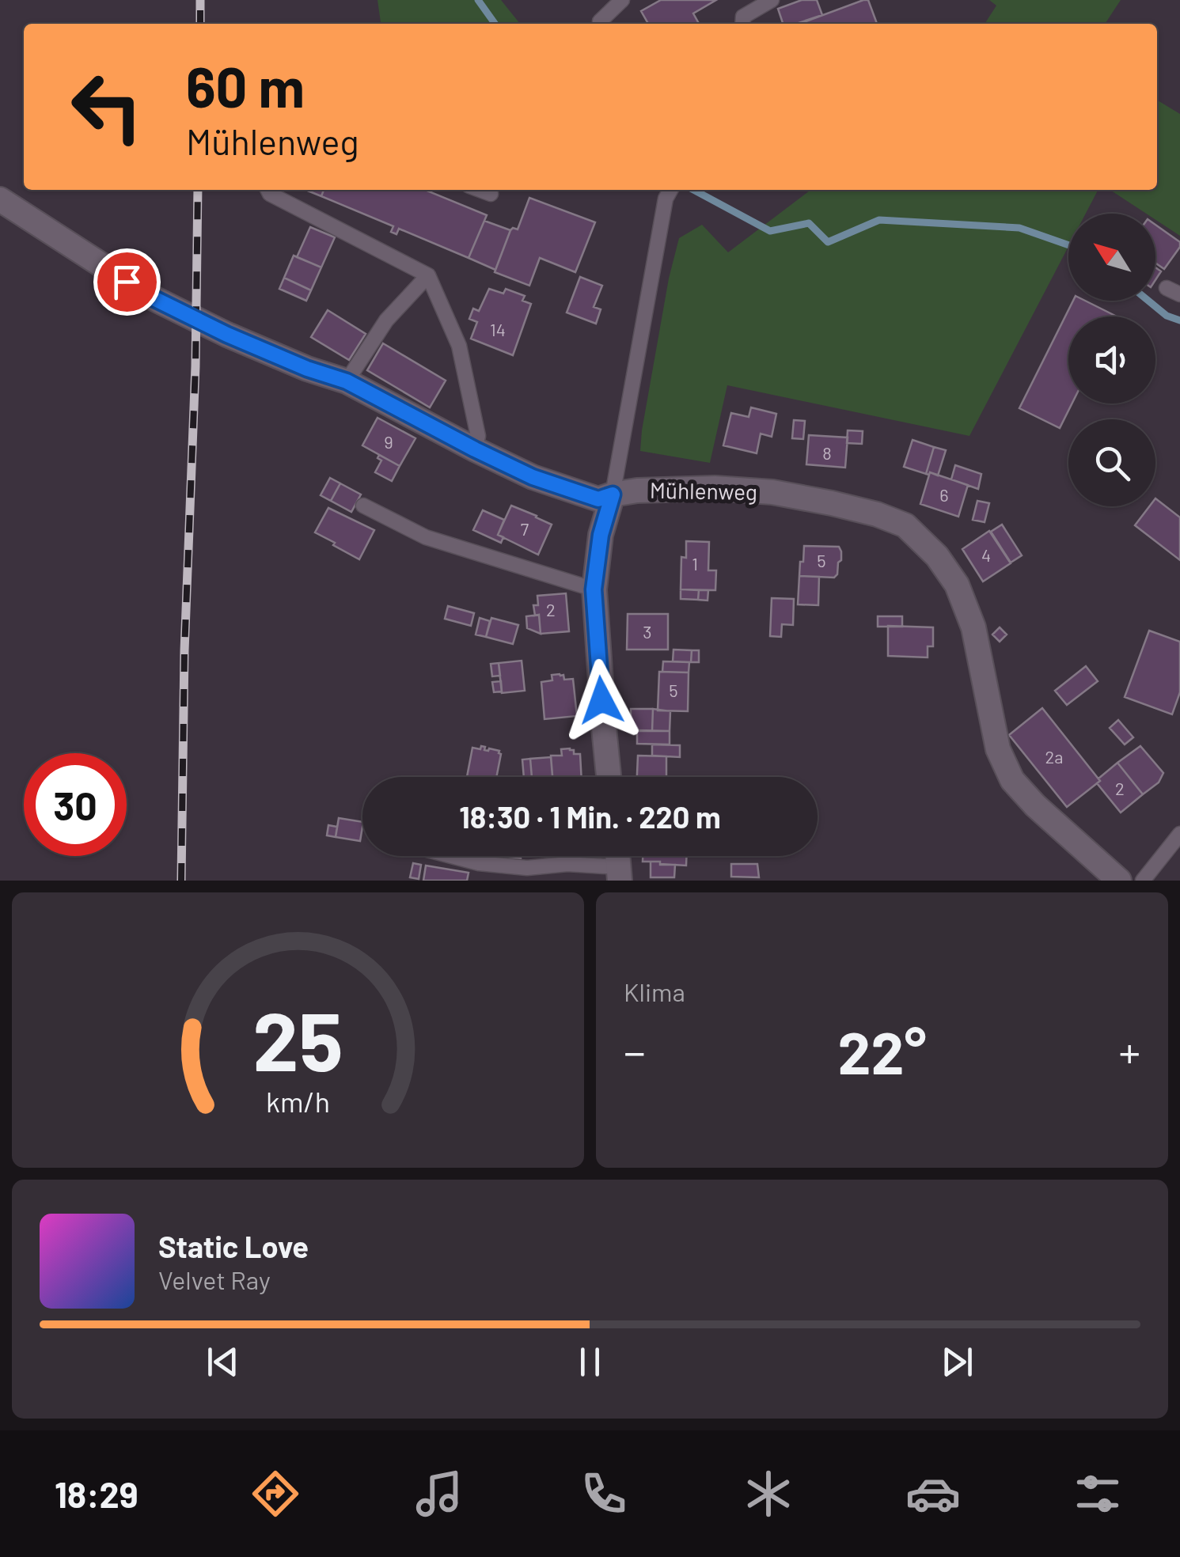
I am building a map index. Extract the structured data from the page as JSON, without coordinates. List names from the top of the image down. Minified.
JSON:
{"streets":{"street":["Mühlenweg"]},"house_numbers":["14","9","8","6","7","4","5","1","2","3","5","2a","2"],"north":"top left","page":{"turn":["60 m","Mühlenweg"],"limit":"30","trip":"18:30 · 1 Min. · 220 m","tile":"Klima","heat":["−","22°","+"],"song":["Static Love","Velvet Ray"],"tabs":"18:29","gauge":["25","km/h"]}}
